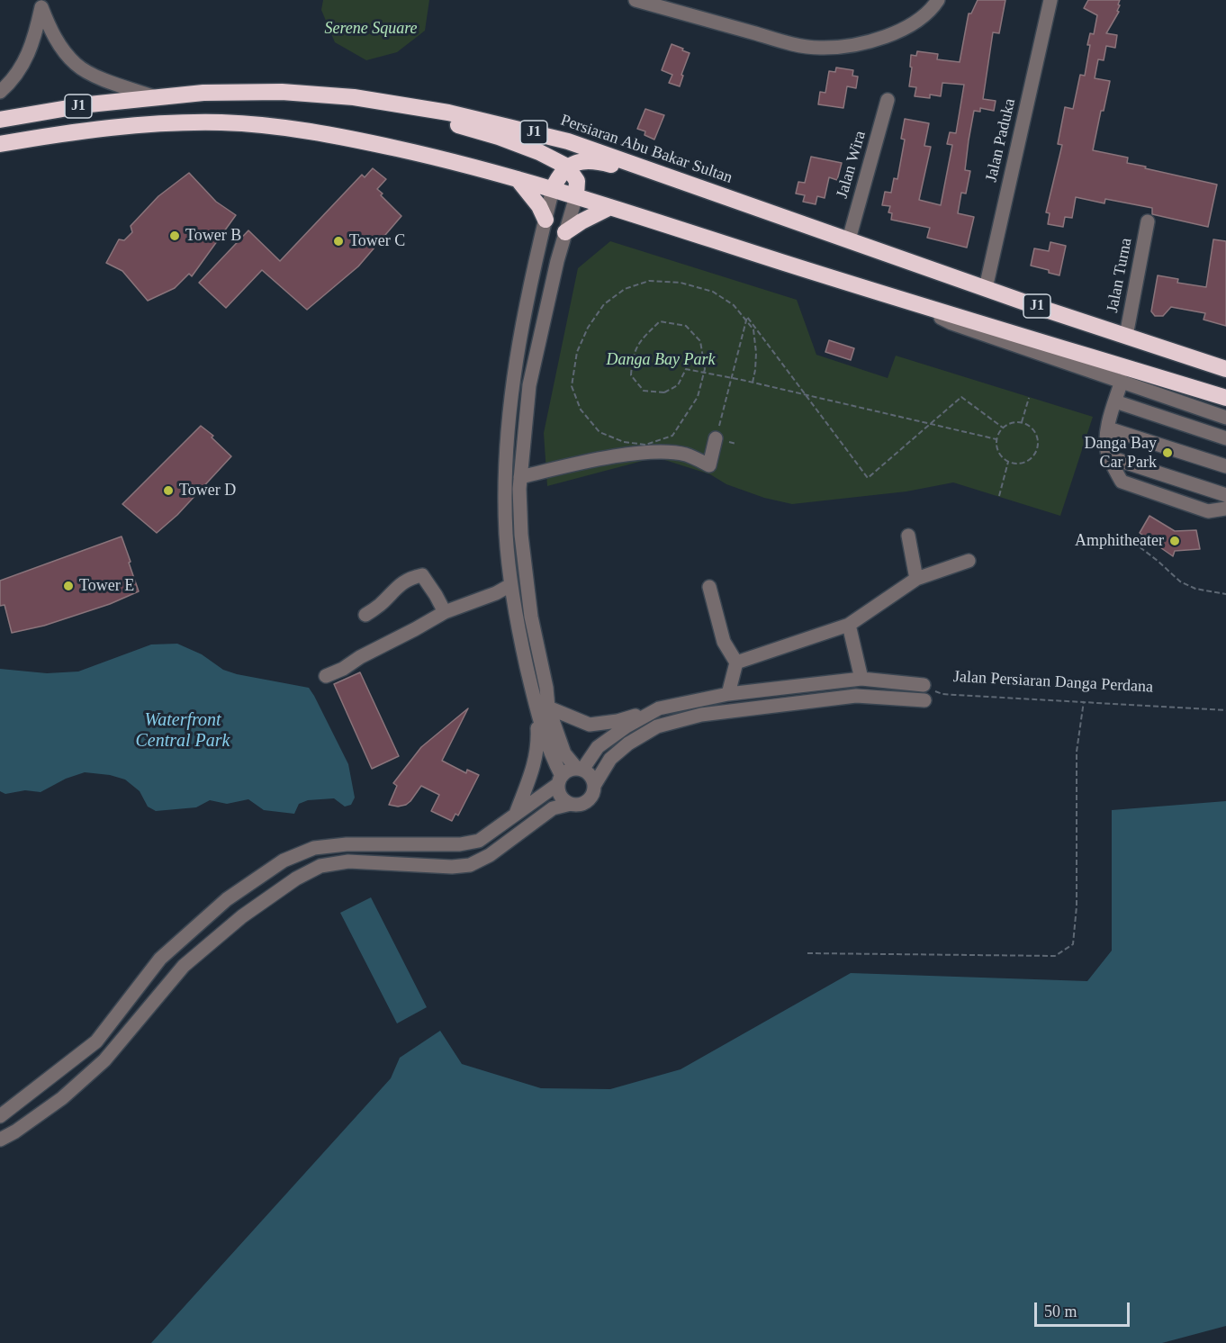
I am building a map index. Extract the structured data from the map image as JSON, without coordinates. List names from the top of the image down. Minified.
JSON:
{"streets":{"highway":["J1","Persiaran Abu Bakar Sultan"],"street":["Jalan Paduka","Jalan Wira","Jalan Turna"],"path":["Jalan Persiaran Danga Perdana"]},"crossings":[["Jalan Paduka","Persiaran Abu Bakar Sultan"],["Persiaran Abu Bakar Sultan","Jalan Wira"],["Persiaran Abu Bakar Sultan","Jalan Turna"]],"water":["Waterfront Central Park"],"parks":["Serene Square","Danga Bay Park"],"places":["Tower B","Tower C","Danga Bay Car Park","Tower D","Amphitheater","Tower E"],"scale_bar":"50 m"}
